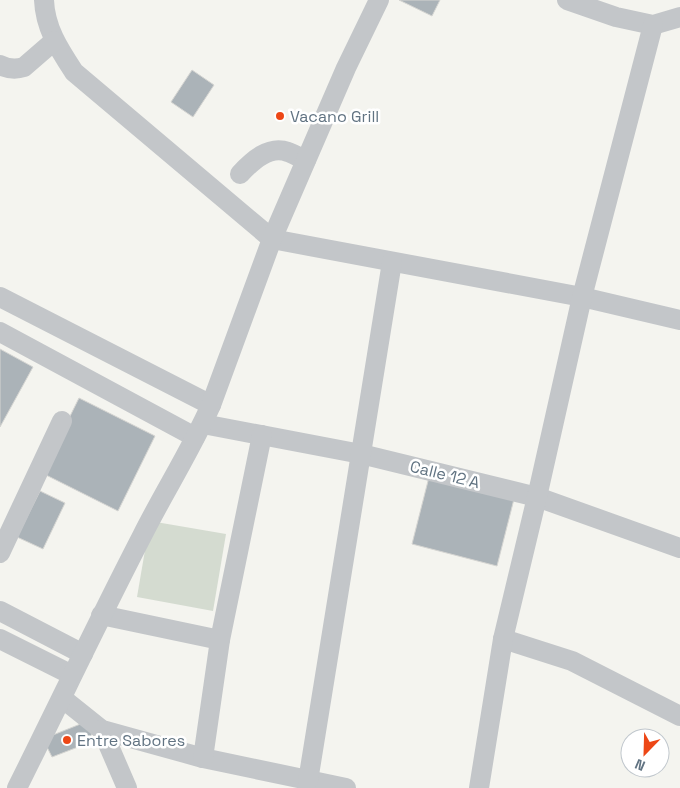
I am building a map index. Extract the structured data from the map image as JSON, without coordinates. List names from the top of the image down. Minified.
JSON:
{"streets":{"street":["Calle 12 A"]},"places":["Vacano Grill","Entre Sabores"],"north":"bottom left"}
